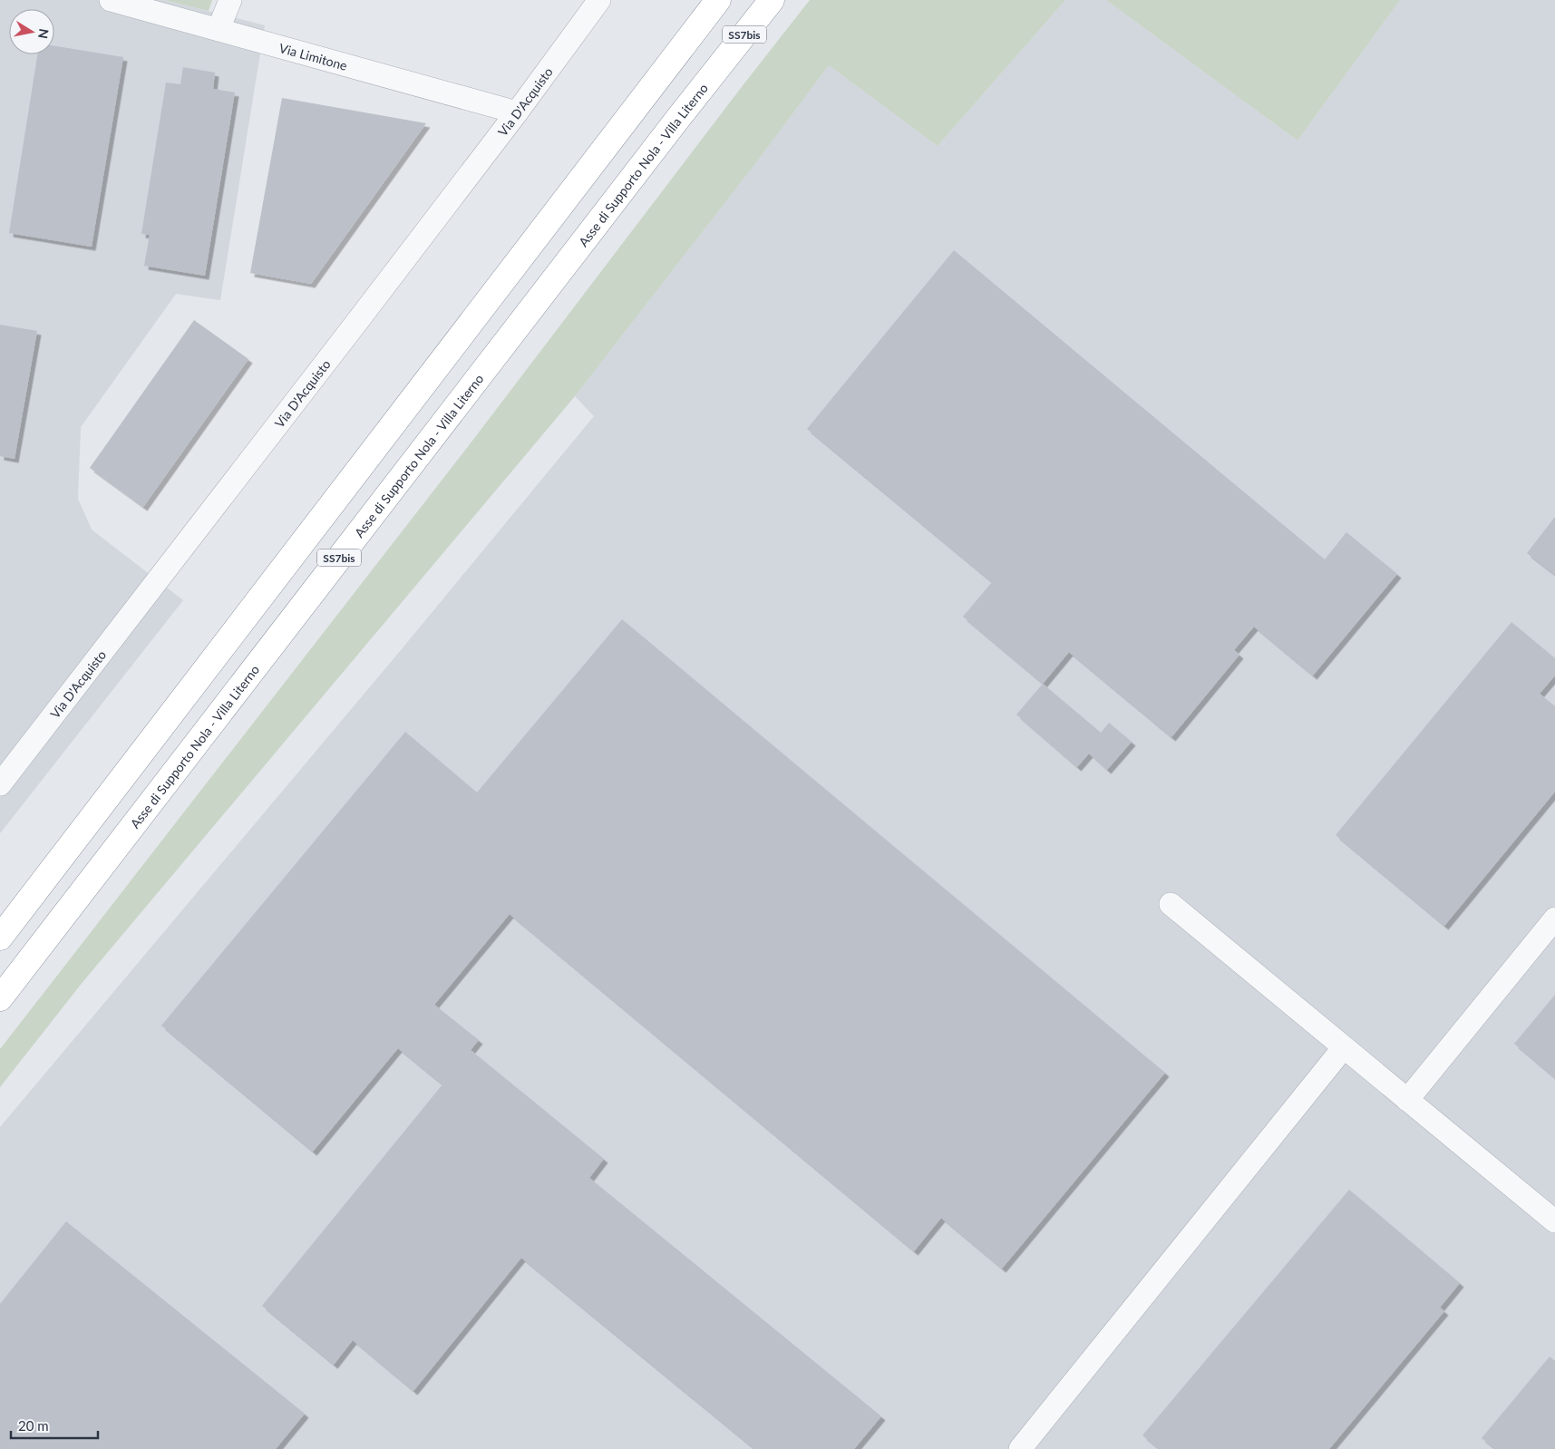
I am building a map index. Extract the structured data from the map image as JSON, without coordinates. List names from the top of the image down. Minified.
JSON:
{"streets":{"highway":["SS7bis","Asse di Supporto Nola - Villa Literno"],"street":["Via Limitone","Via D'Acquisto"]},"crossings":[["Via Limitone","Via D'Acquisto"]],"scale_bar":"20 m","north":"right"}
